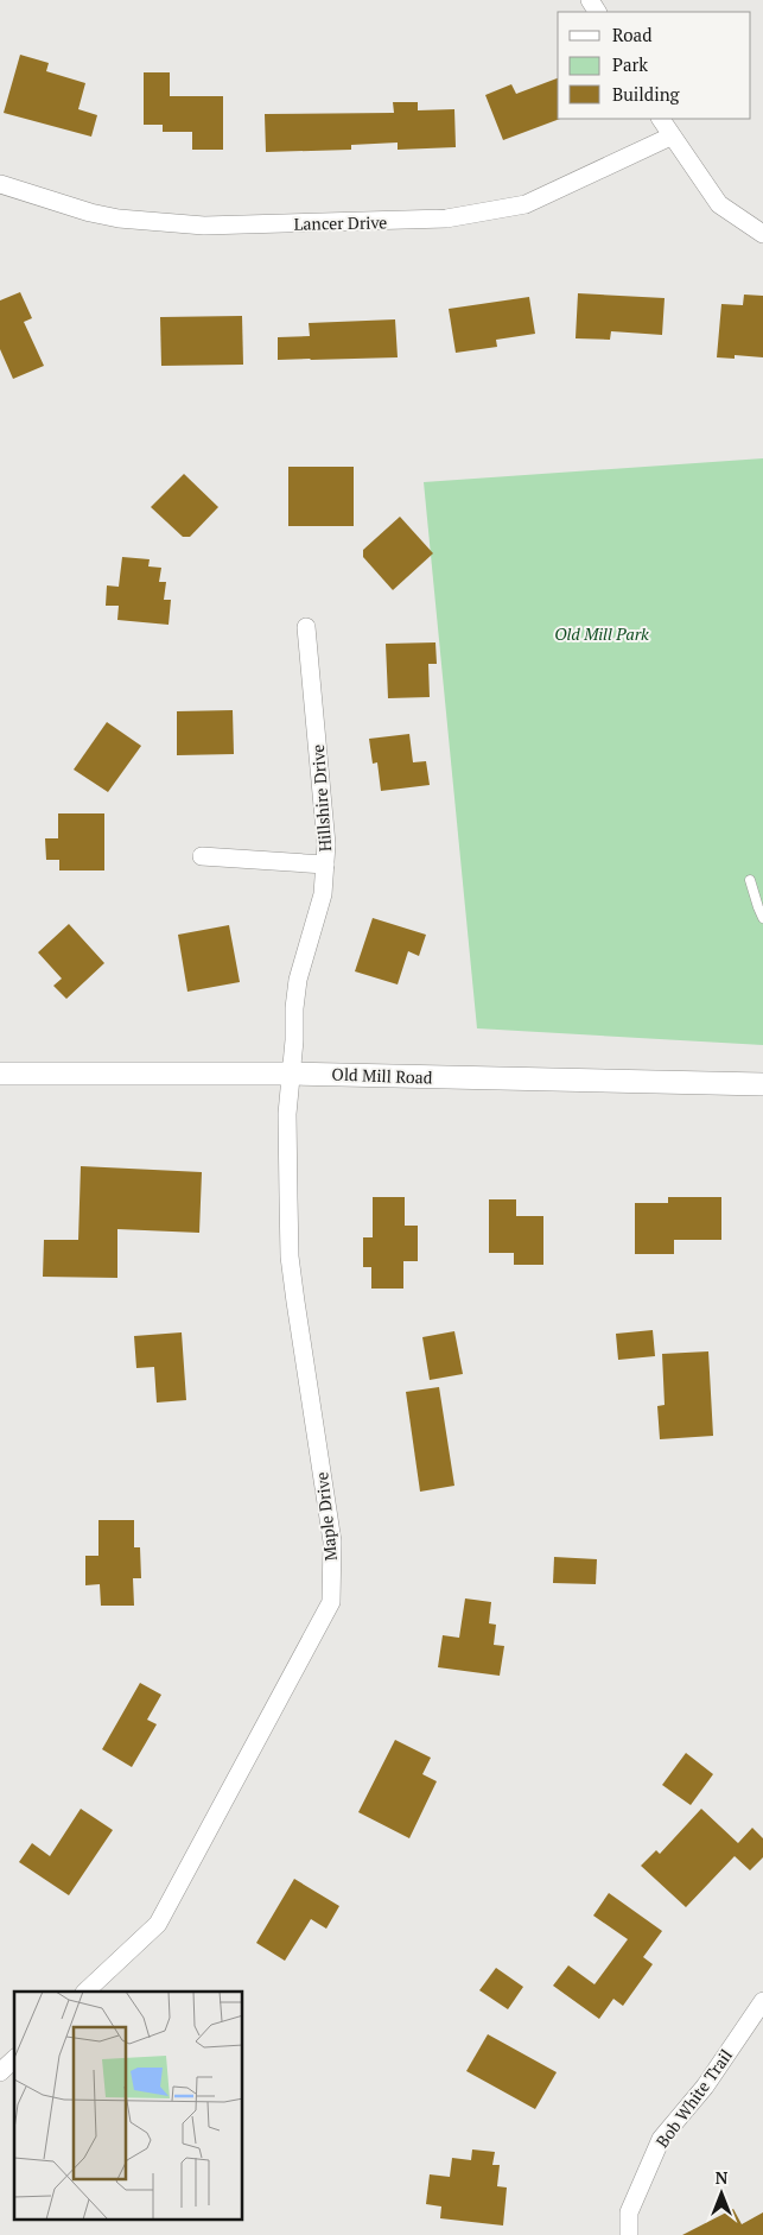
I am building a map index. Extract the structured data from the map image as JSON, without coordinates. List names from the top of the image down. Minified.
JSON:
{"streets":{"street":["Lancer Drive","Hillshire Drive","Old Mill Road","Maple Drive","Bob White Trail"]},"crossings":[["Hillshire Drive","Old Mill Road"],["Hillshire Drive","Maple Drive"],["Old Mill Road","Maple Drive"]],"parks":["Old Mill Park"],"legend":["Road","Park","Building"],"north":"top"}
